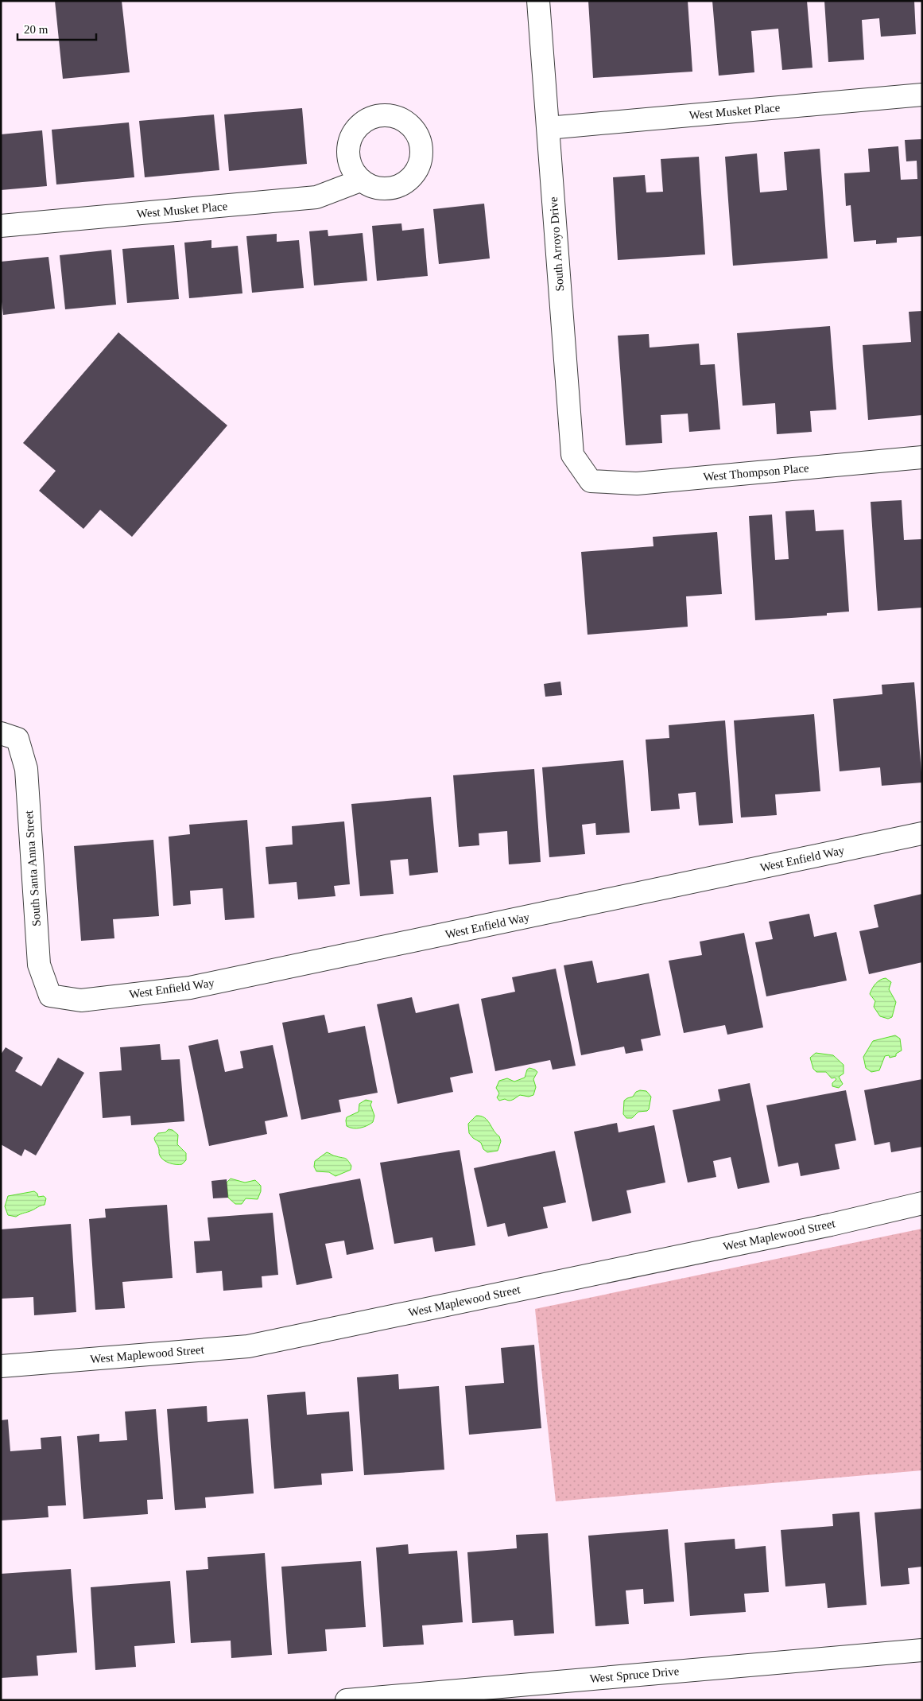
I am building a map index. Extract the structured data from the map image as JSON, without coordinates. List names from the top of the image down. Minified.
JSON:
{"streets":{"street":["West Musket Place","South Arroyo Drive","West Thompson Place","West Enfield Way","South Santa Anna Street","West Maplewood Street","West Spruce Drive"]},"crossings":[["West Musket Place","South Arroyo Drive"],["South Arroyo Drive","West Thompson Place"],["West Enfield Way","South Santa Anna Street"]],"scale_bar":"20 m"}
